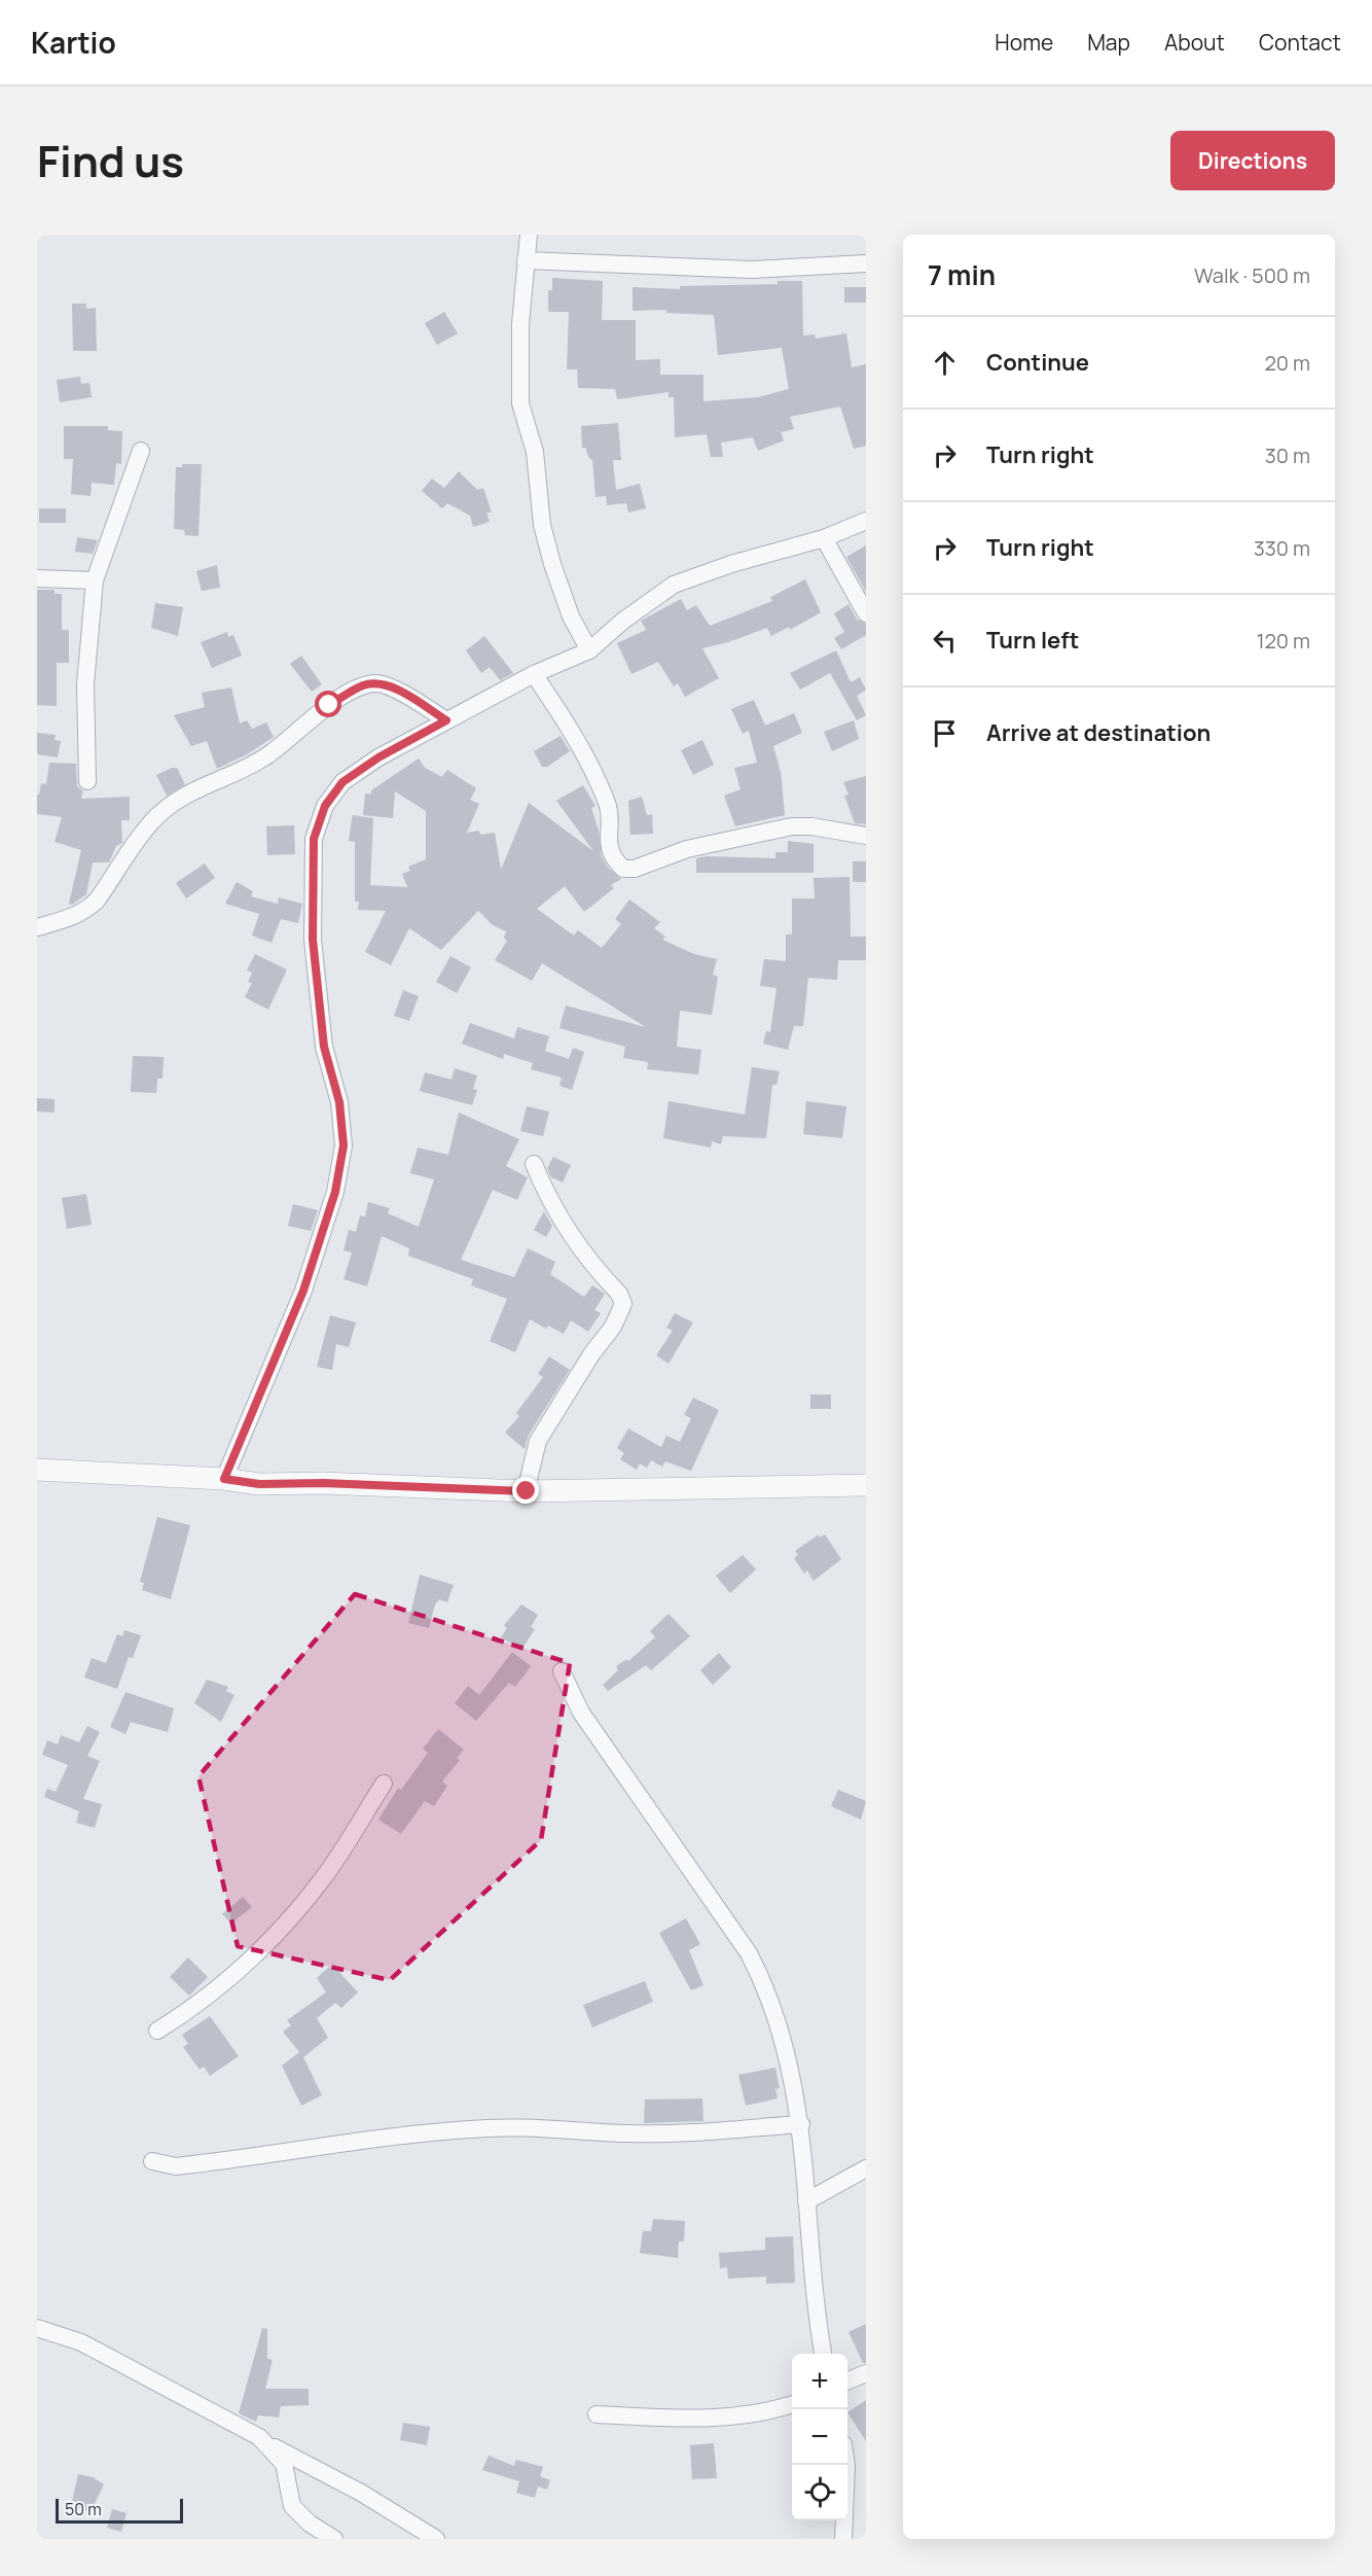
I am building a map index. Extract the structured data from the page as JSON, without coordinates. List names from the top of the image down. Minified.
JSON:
{"scale_bar":"50 m","page":{"header":"Kartio","nav":["Home","Map","About","Contact"],"title":"Find us","buttons":"Directions","heading":["7 min","Walk · 500 m"],"list":[["Continue","20 m"],["Turn right","30 m"],["Turn right","330 m"],["Turn left","120 m"],"Arrive at destination"],"map_buttons":["+","−"],"scale":"50 m"}}
